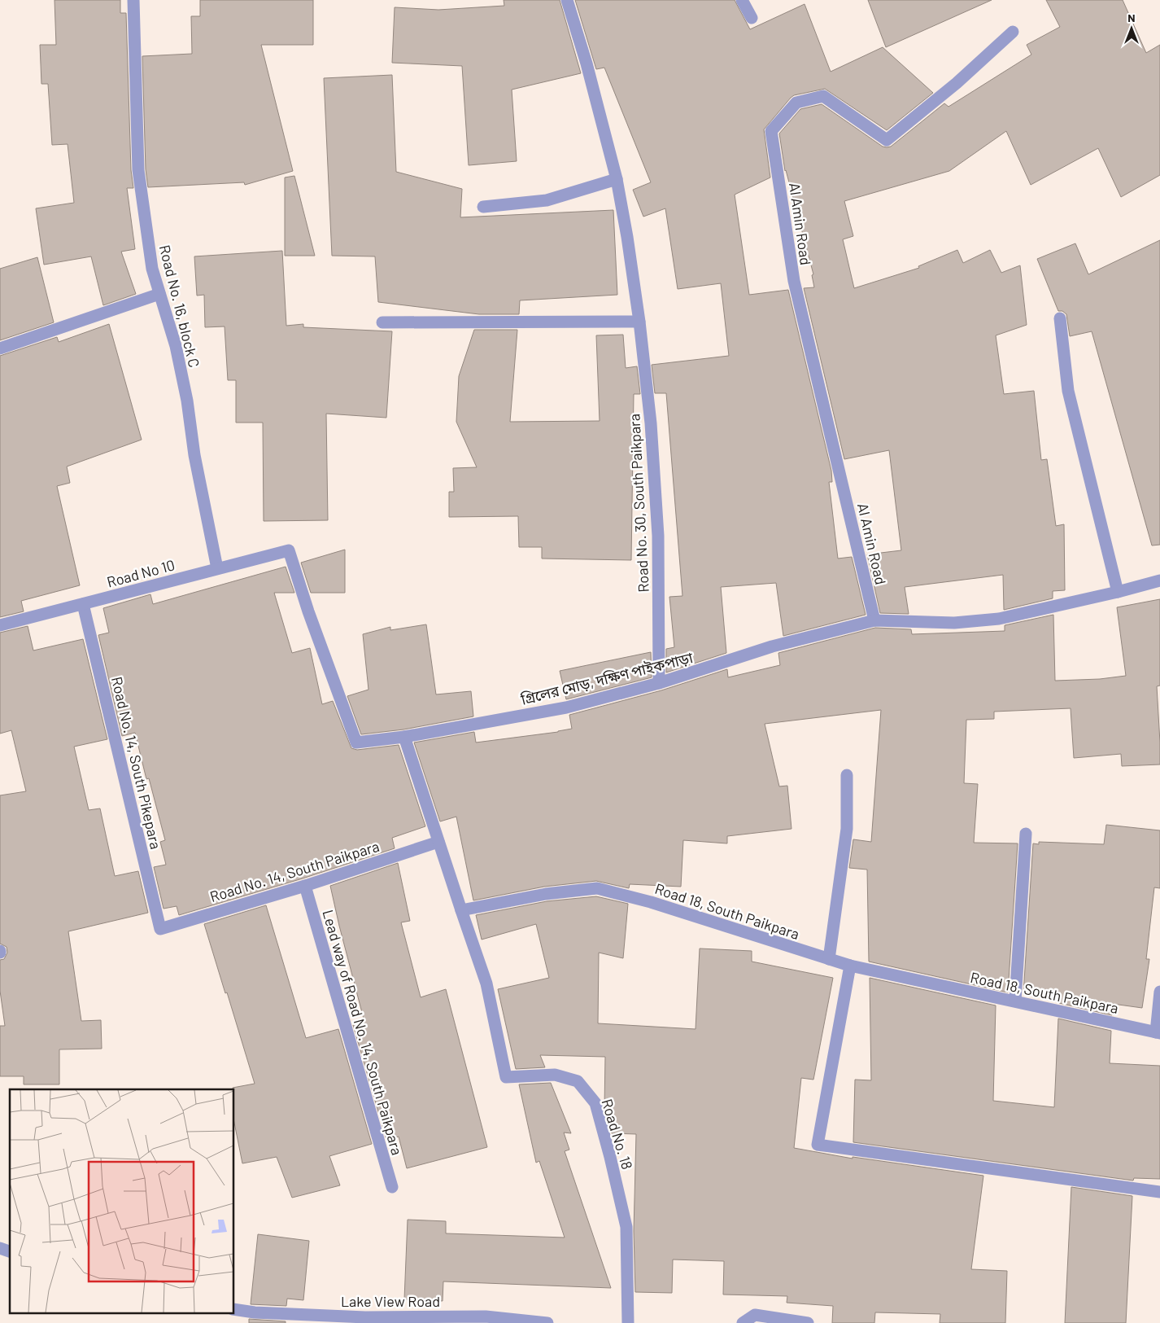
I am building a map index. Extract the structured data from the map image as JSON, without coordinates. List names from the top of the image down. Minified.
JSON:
{"streets":{"street":["Al Amin Road","Road No. 16, block C","Road No. 30, South Paikpara","Road No 10","গ্রিলের মোড়, দক্ষিণ পাইকপাড়া","Road No. 14, South Pikepara","Road No. 14, South Paikpara","Road 18, South Paikpara","Lead way of Road No. 14, South Paikpara","Road No. 18","Lake View Road"]},"crossings":[["Al Amin Road","গ্রিলের মোড়, দক্ষিণ পাইকপাড়া"],["Road No. 16, block C","Road No 10"],["Road No. 30, South Paikpara","গ্রিলের মোড়, দক্ষিণ পাইকপাড়া"],["Road No 10","গ্রিলের মোড়, দক্ষিণ পাইকপাড়া"],["Road No 10","Road No. 14, South Pikepara"],["Road No. 14, South Pikepara","Road No. 14, South Paikpara"],["Road No. 14, South Paikpara","Lead way of Road No. 14, South Paikpara"],["Road 18, South Paikpara","Road No. 18"]],"north":"top"}
